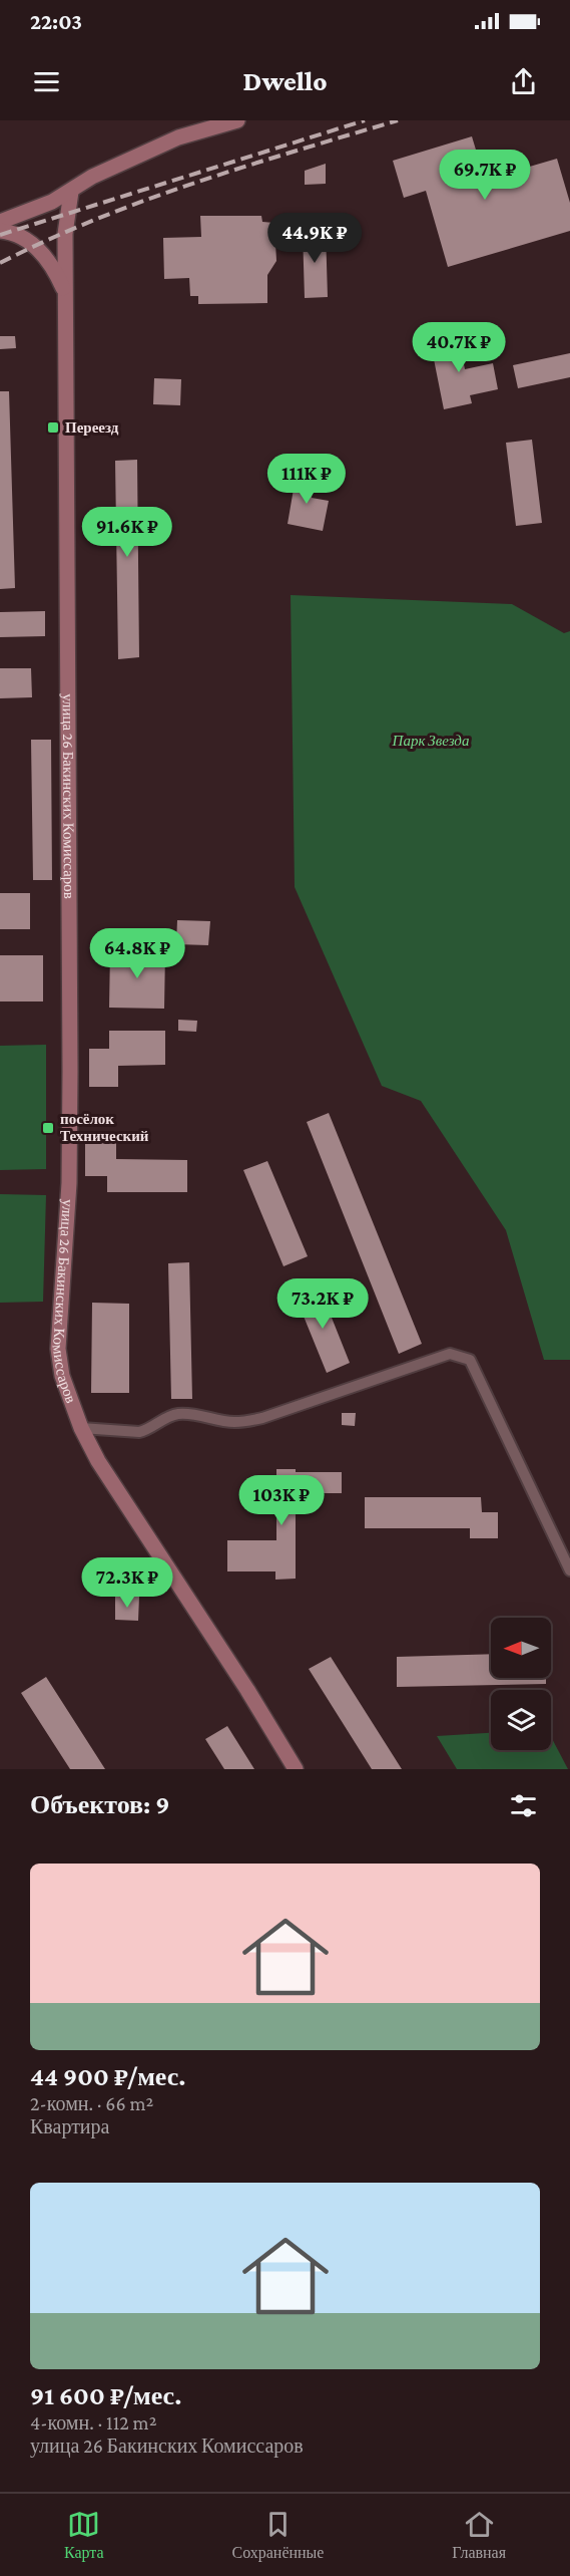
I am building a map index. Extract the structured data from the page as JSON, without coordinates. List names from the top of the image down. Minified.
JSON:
{"streets":{"main road":["улица 26 Бакинских Комиссаров"]},"parks":["Парк Звезда"],"places":{"transit":["Переезд","посёлок Технический"]},"north":"left","page":{"status":"22:03","header":"Dwello","price":["69.7K ₽","44.9K ₽","40.7K ₽","111K ₽","91.6K ₽","64.8K ₽","73.2K ₽","103K ₽","72.3K ₽"],"heading":"Объектов: 9","list":[{"name":"44 900 ₽/мес.","note":"2-комн. · 66 m² · Квартира"},{"name":"91 600 ₽/мес.","note":"4-комн. · 112 m² · улица 26 Бакинских Комиссаров"}],"tabs":["Карта","Сохранённые","Главная"]}}
